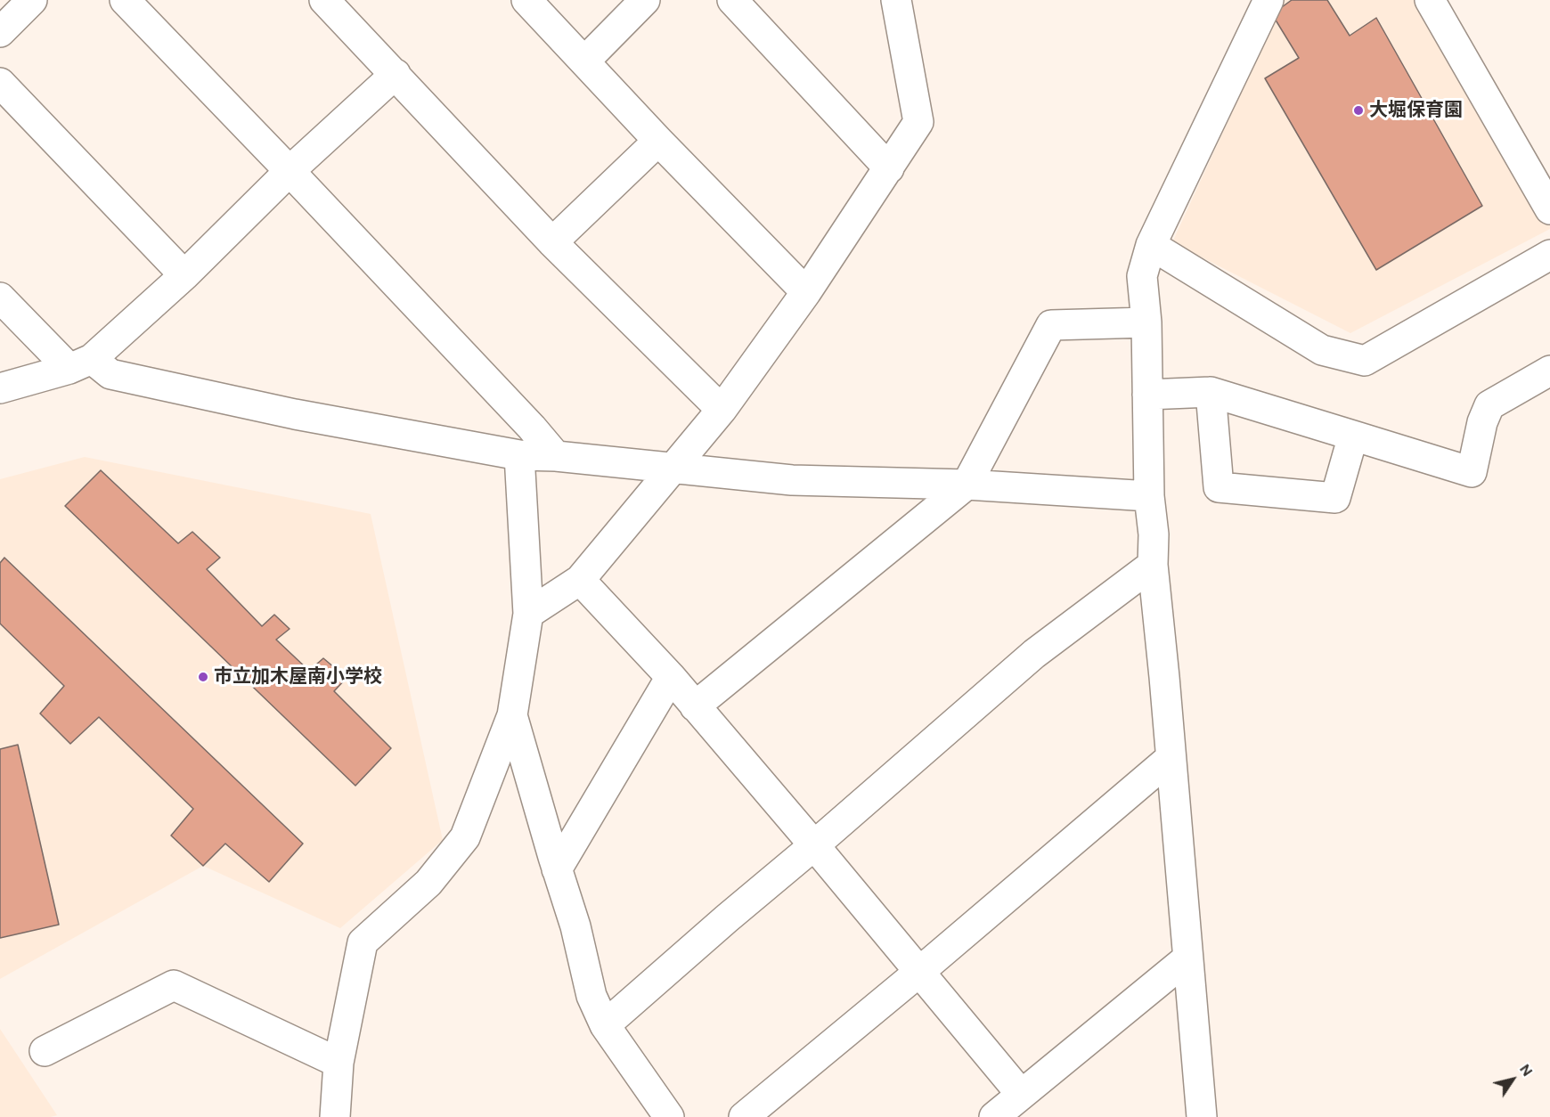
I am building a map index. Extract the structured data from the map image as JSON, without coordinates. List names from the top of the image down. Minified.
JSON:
{"places":["大堀保育園","市立加木屋南小学校"],"north":"top right"}
